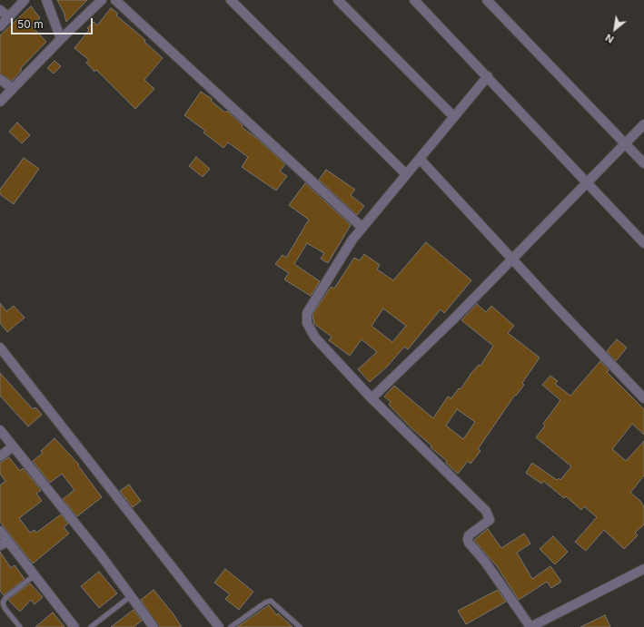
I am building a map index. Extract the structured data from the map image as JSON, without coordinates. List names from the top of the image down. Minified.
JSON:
{"scale_bar":"50 m","north":"bottom left"}
